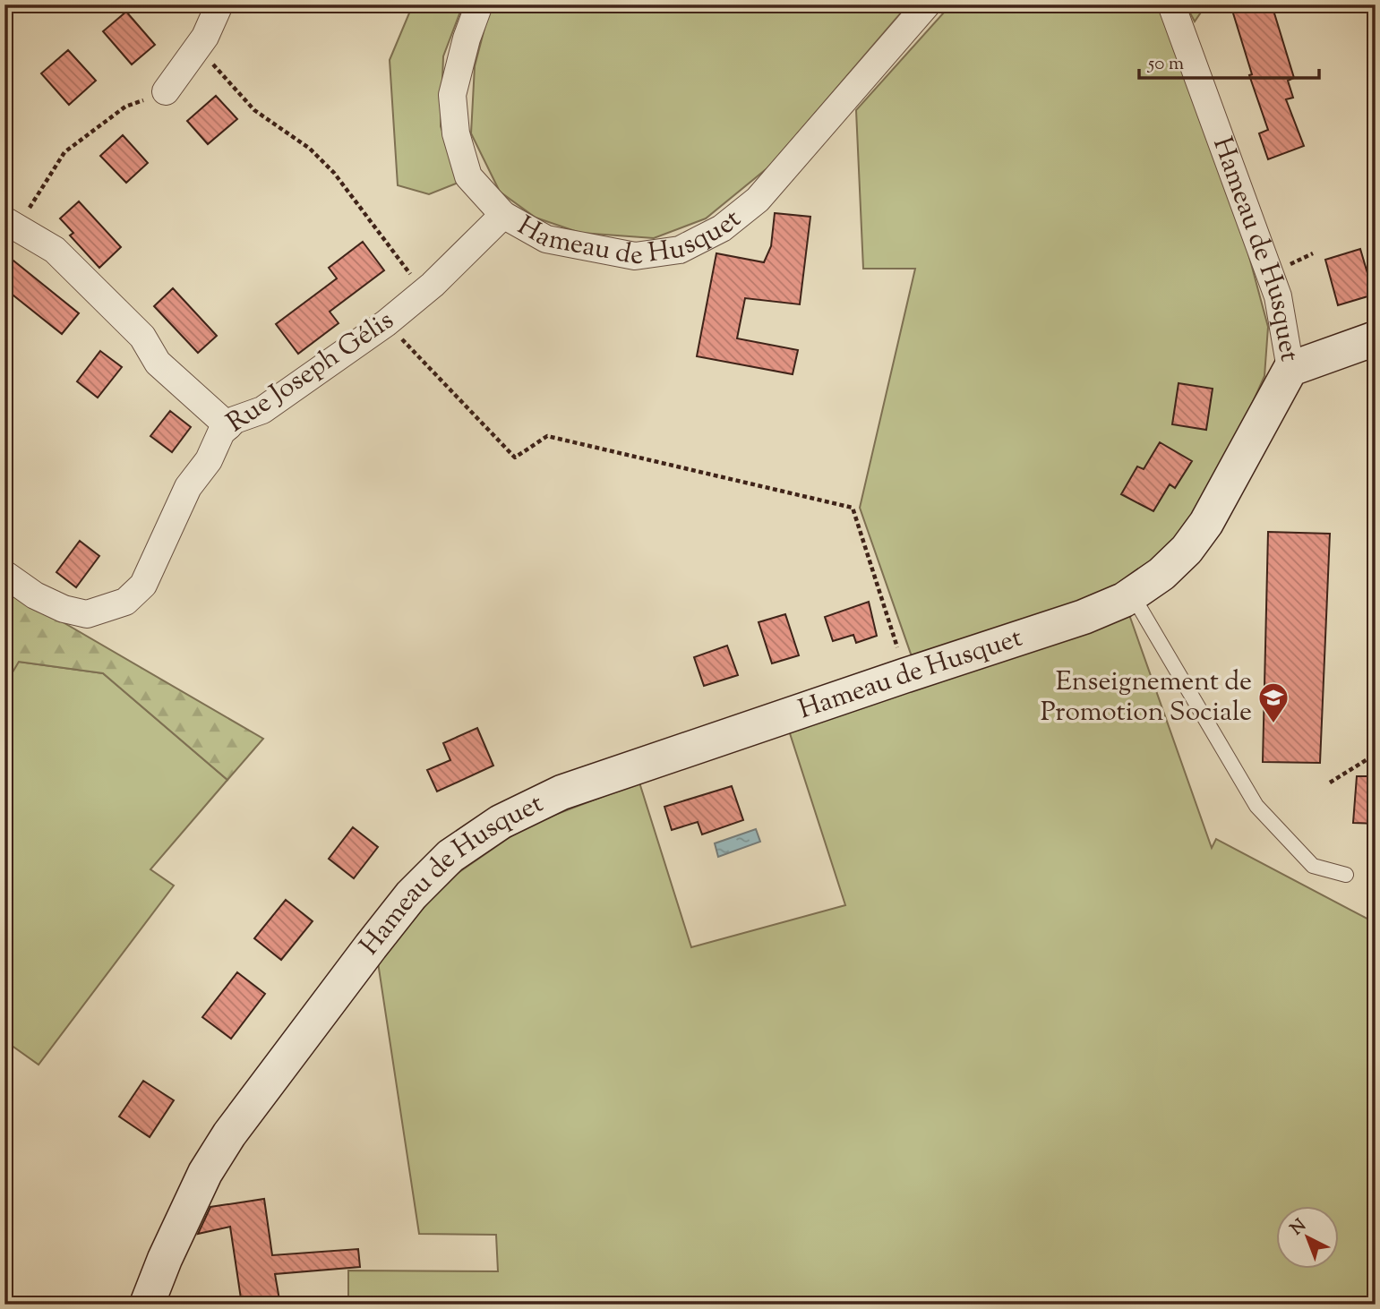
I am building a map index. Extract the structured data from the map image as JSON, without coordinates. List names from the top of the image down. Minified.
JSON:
{"streets":{"street":["Hameau de Husquet","Rue Joseph Gélis"]},"crossings":[["Hameau de Husquet","Rue Joseph Gélis"]],"places":{"school or university":["Enseignement de Promotion Sociale"]},"scale_bar":"50 m","north":"top left"}
